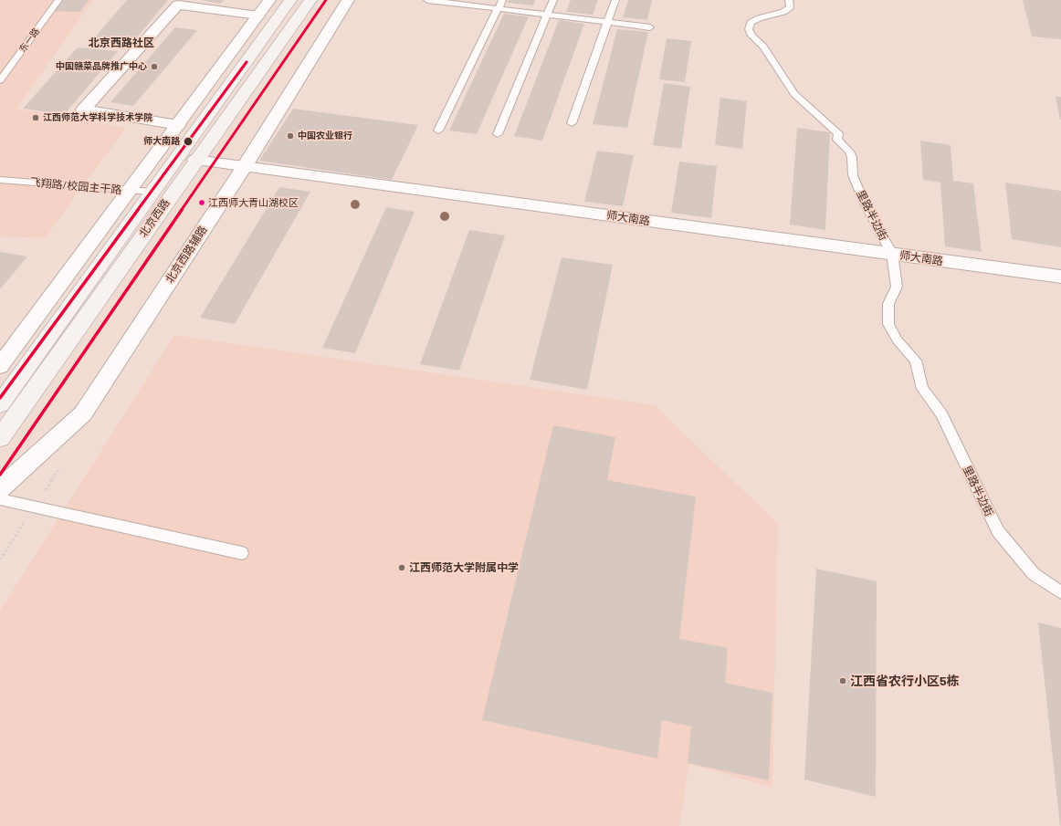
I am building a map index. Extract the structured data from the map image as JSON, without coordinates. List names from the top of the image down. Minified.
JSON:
{"streets":{"main road":["北京西路","师大南路","北京西路辅路"],"lane":["东一路","飞翔路/校园主干路","里路半边街"]},"crossings":[["飞翔路/校园主干路","北京西路"],["里路半边街","师大南路"],["北京西路","师大南路"],["师大南路","北京西路辅路"]],"districts":["北京西路社区"],"places":["中国赣菜品牌推广中心","江西师范大学科学技术学院","中国农业银行","师大南路","江西师大青山湖校区","江西师范大学附属中学","江西省农行小区5栋"]}
